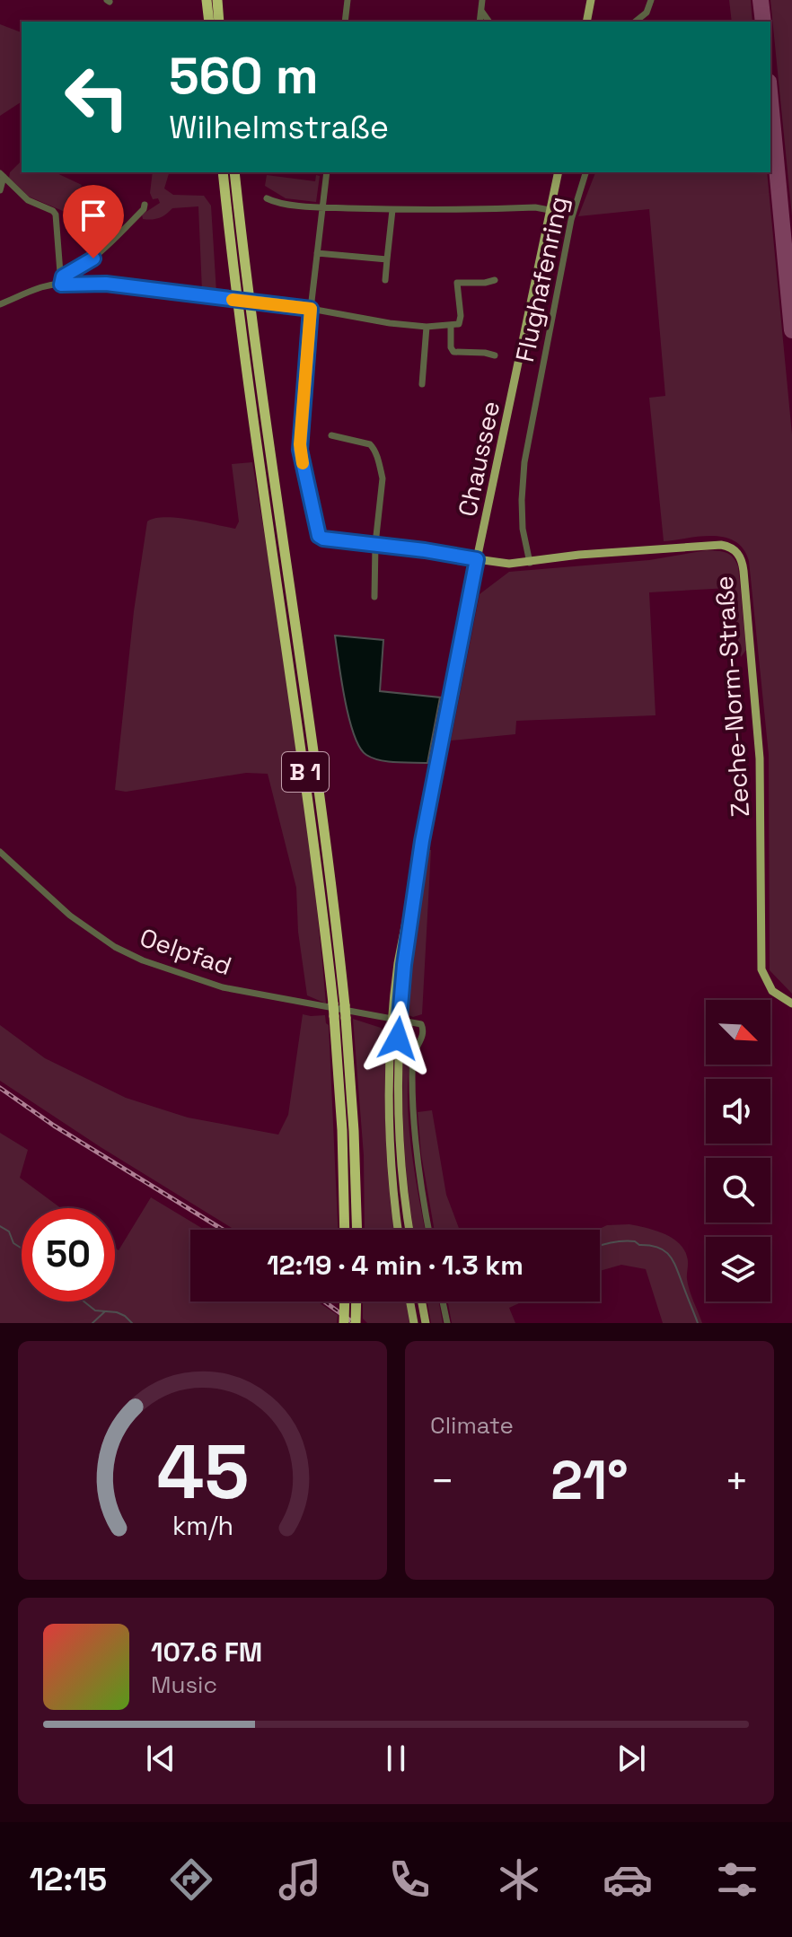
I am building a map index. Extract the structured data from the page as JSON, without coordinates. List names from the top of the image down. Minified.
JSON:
{"streets":{"highway":["B 1"],"main road":["Chaussee","Zeche-Norm-Straße"],"street":["Flughafenring","Oelpfad"]},"crossings":[["Flughafenring","Zeche-Norm-Straße"],["Chaussee","Zeche-Norm-Straße"],["Chaussee","Oelpfad"]],"north":"bottom right","page":{"turn":["560 m","Wilhelmstraße"],"limit":"50","trip":"12:19 · 4 min · 1.3 km","tile":"Climate","heat":["−","21°","+"],"song":["107.6 FM","Music"],"tabs":"12:15","gauge":["45","km/h"]}}
